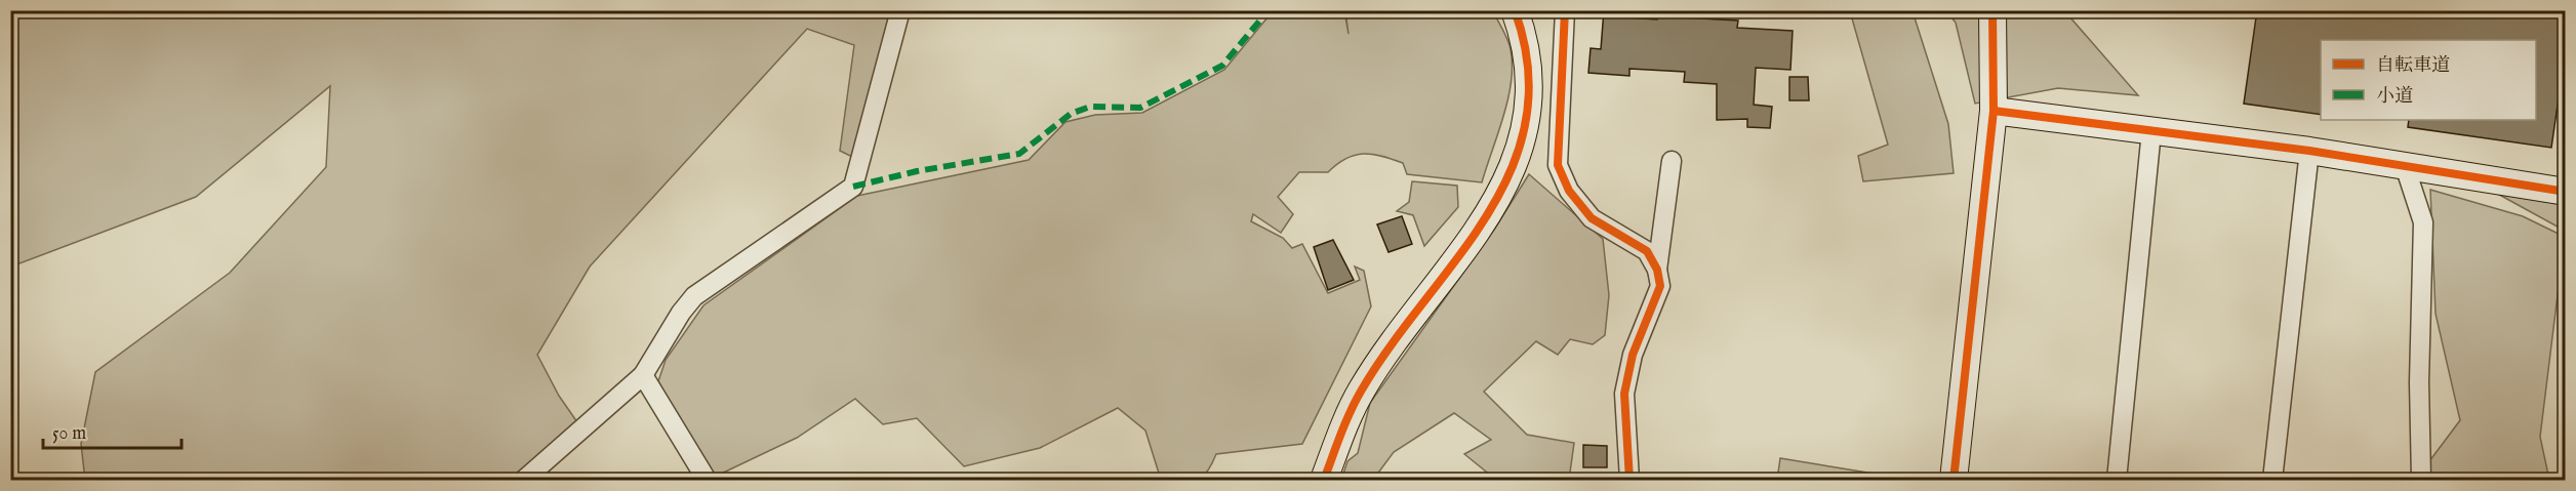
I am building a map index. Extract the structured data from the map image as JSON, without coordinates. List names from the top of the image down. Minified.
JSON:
{"legend":["自転車道","小道"],"scale_bar":"50 m"}
